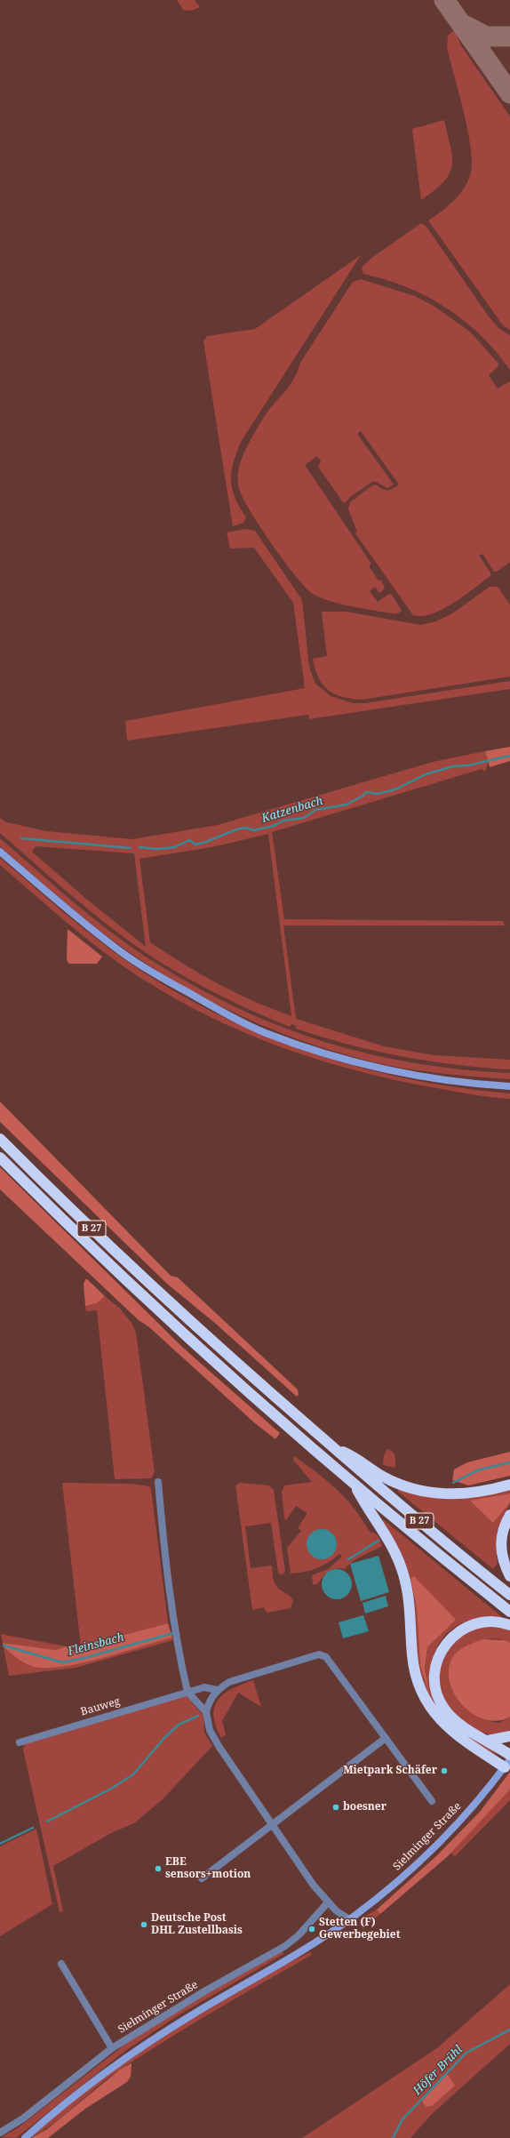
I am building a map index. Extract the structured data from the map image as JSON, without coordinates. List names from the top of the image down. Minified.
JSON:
{"streets":{"highway":["B 27"],"street":["Bauweg","Sielminger Straße"]},"crossings":[["Bauweg","Sielminger Straße"]],"water":["Katzenbach","Fleinsbach","Höfer Brühl"],"places":["Mietpark Schäfer","boesner","EBE sensors+motion","Deutsche Post DHL Zustellbasis","Stetten (F) Gewerbegebiet"]}
